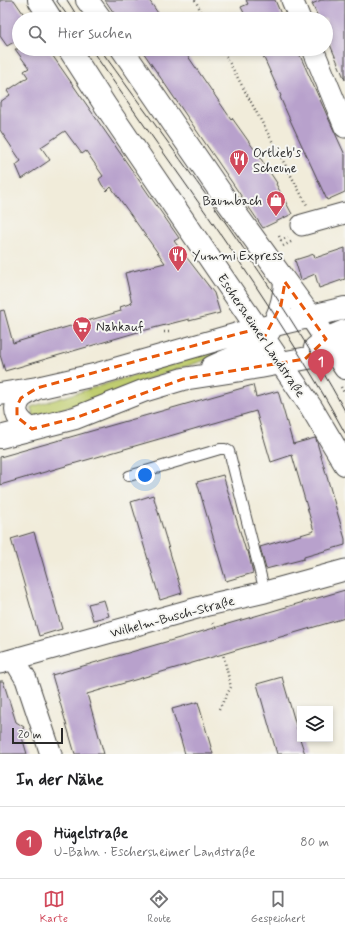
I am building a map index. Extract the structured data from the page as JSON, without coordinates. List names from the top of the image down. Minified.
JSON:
{"streets":{"main road":["Eschersheimer Landstraße"],"street":["Wilhelm-Busch-Straße"]},"places":{"restaurant":["Ortlieb's Scheune","Yummi Express"],"shop":["Baumbach"],"supermarket":["Nahkauf"]},"scale_bar":"20 m","page":{"search":"Hier suchen","pins":"1","scale":"20 m","heading":"In der Nähe","list":[{"mark":"1","name":"Hügelstraße","note":"U-Bahn · Eschersheimer Landstraße","value":"80 m"}],"nav":["Karte","Route","Gespeichert"]}}
